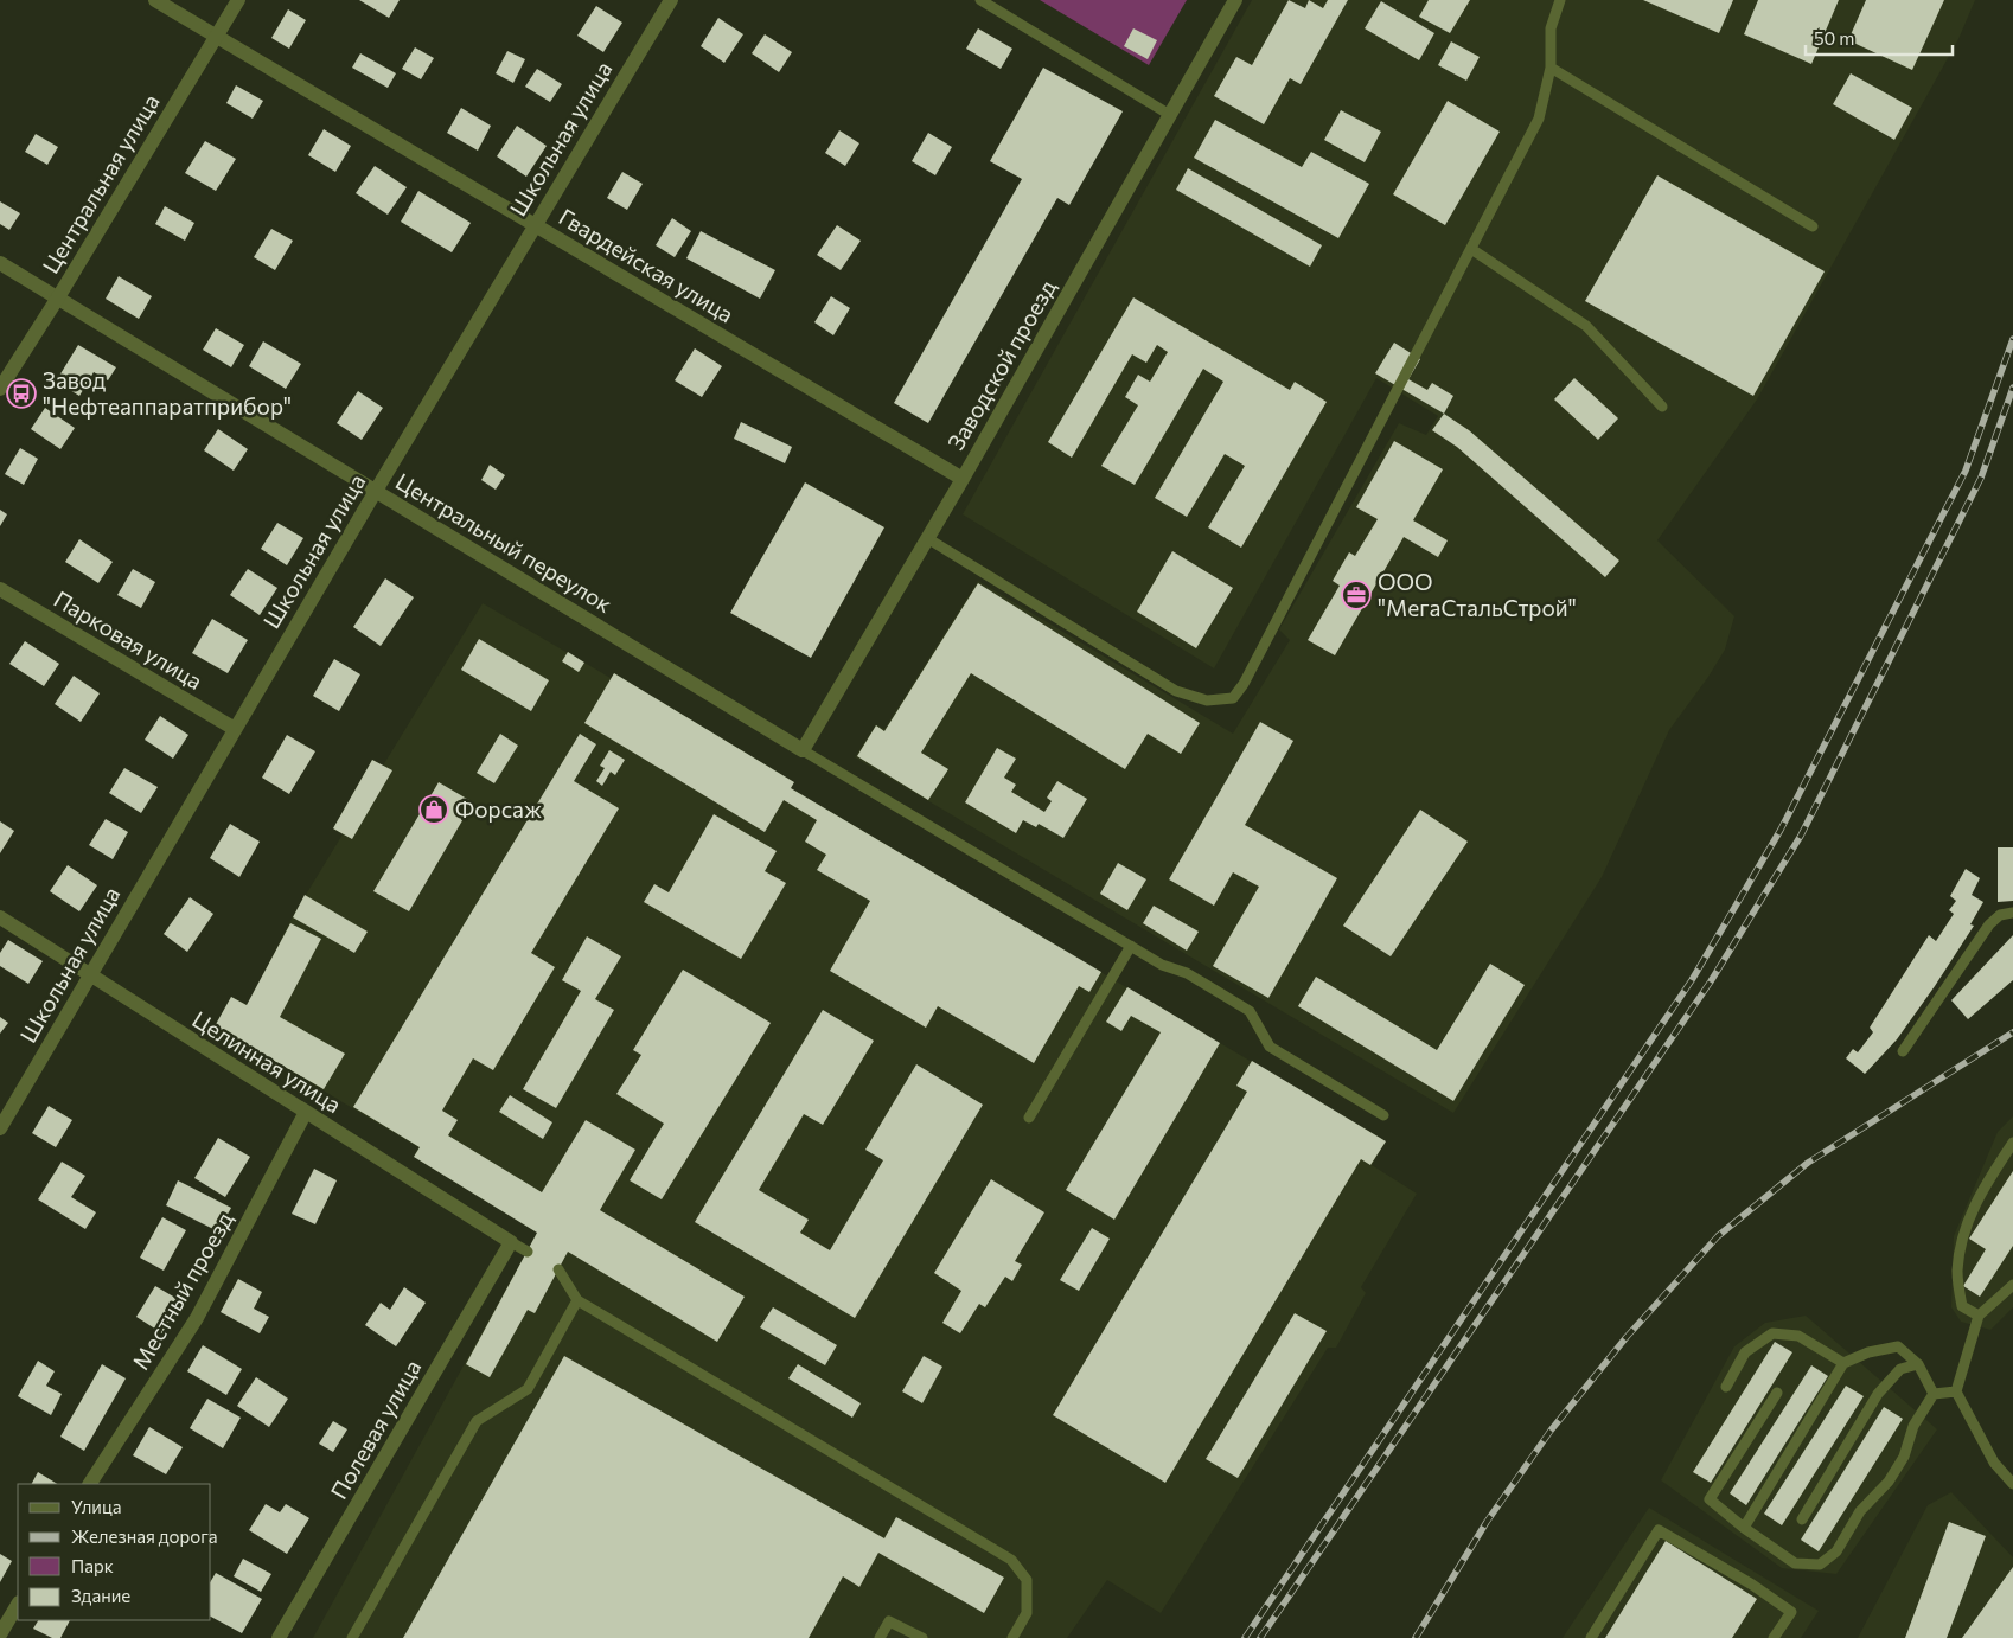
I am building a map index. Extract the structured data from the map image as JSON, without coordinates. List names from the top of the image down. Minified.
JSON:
{"streets":{"street":["Школьная улица","Центральная улица","Гвардейская улица","Заводской проезд","Центральный переулок","Парковая улица","Целинная улица","Местный проезд","Полевая улица"]},"crossings":[["Школьная улица","Гвардейская улица"],["Школьная улица","Центральный переулок"],["Школьная улица","Парковая улица"],["Школьная улица","Целинная улица"],["Центральная улица","Гвардейская улица"],["Центральная улица","Центральный переулок"],["Гвардейская улица","Заводской проезд"],["Заводской проезд","Центральный переулок"],["Целинная улица","Местный проезд"],["Целинная улица","Полевая улица"]],"places":{"bus stop":["Завод \"Нефтеаппаратприбор\""],"office":["ООО \"МегаСтальСтрой\""],"shop":["Форсаж"]},"legend":["Улица","Железная дорога","Парк","Здание"],"scale_bar":"50 m"}
